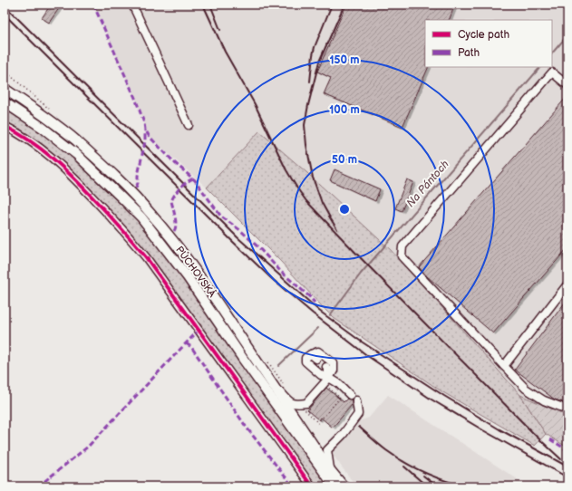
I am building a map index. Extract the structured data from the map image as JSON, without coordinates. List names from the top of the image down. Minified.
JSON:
{"streets":{"main road":["PÚCHOVSKÁ"]},"water":["Na Pántoch"],"legend":["Cycle path","Path"],"rings":["150 m","100 m","50 m"]}
